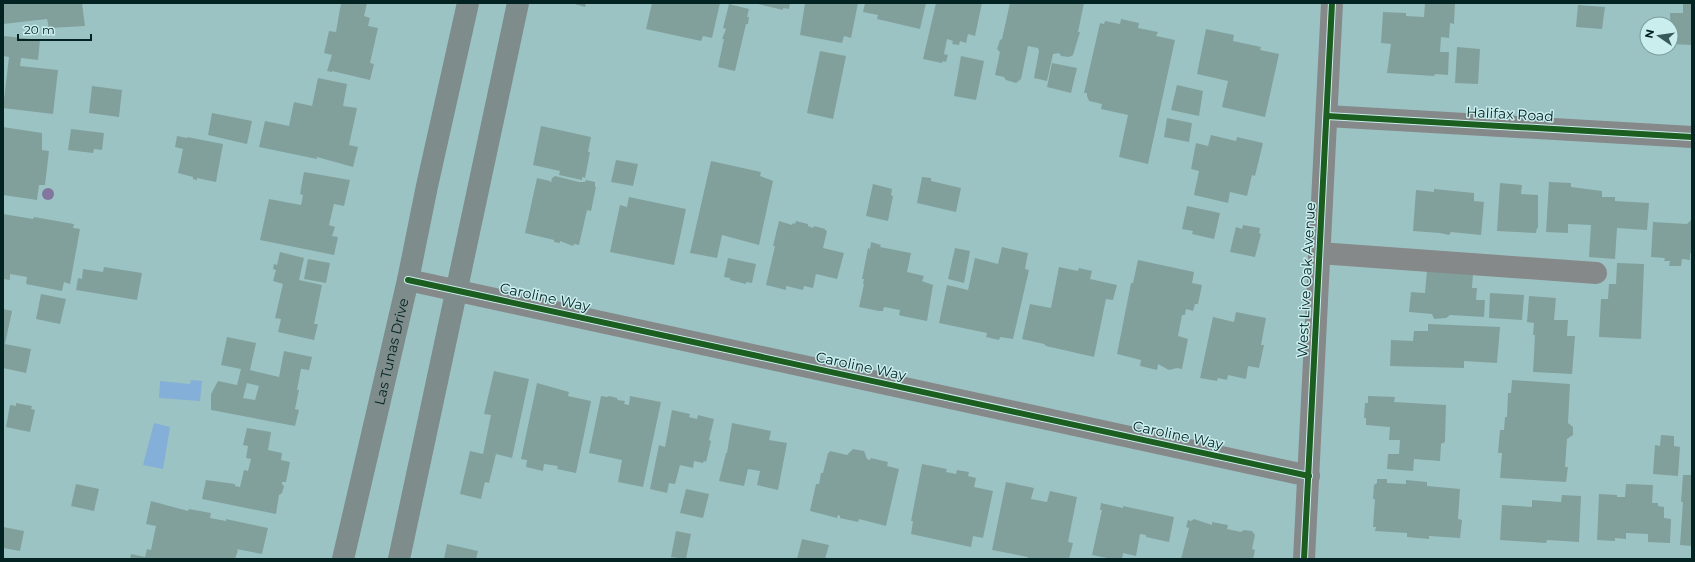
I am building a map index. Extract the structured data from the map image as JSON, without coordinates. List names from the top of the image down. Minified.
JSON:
{"streets":{"main road":["Las Tunas Drive"],"street":["Halifax Road","West Live Oak Avenue","Caroline Way"]},"crossings":[["Halifax Road","West Live Oak Avenue"],["West Live Oak Avenue","Caroline Way"],["Caroline Way","Las Tunas Drive"]],"scale_bar":"20 m","north":"left"}
